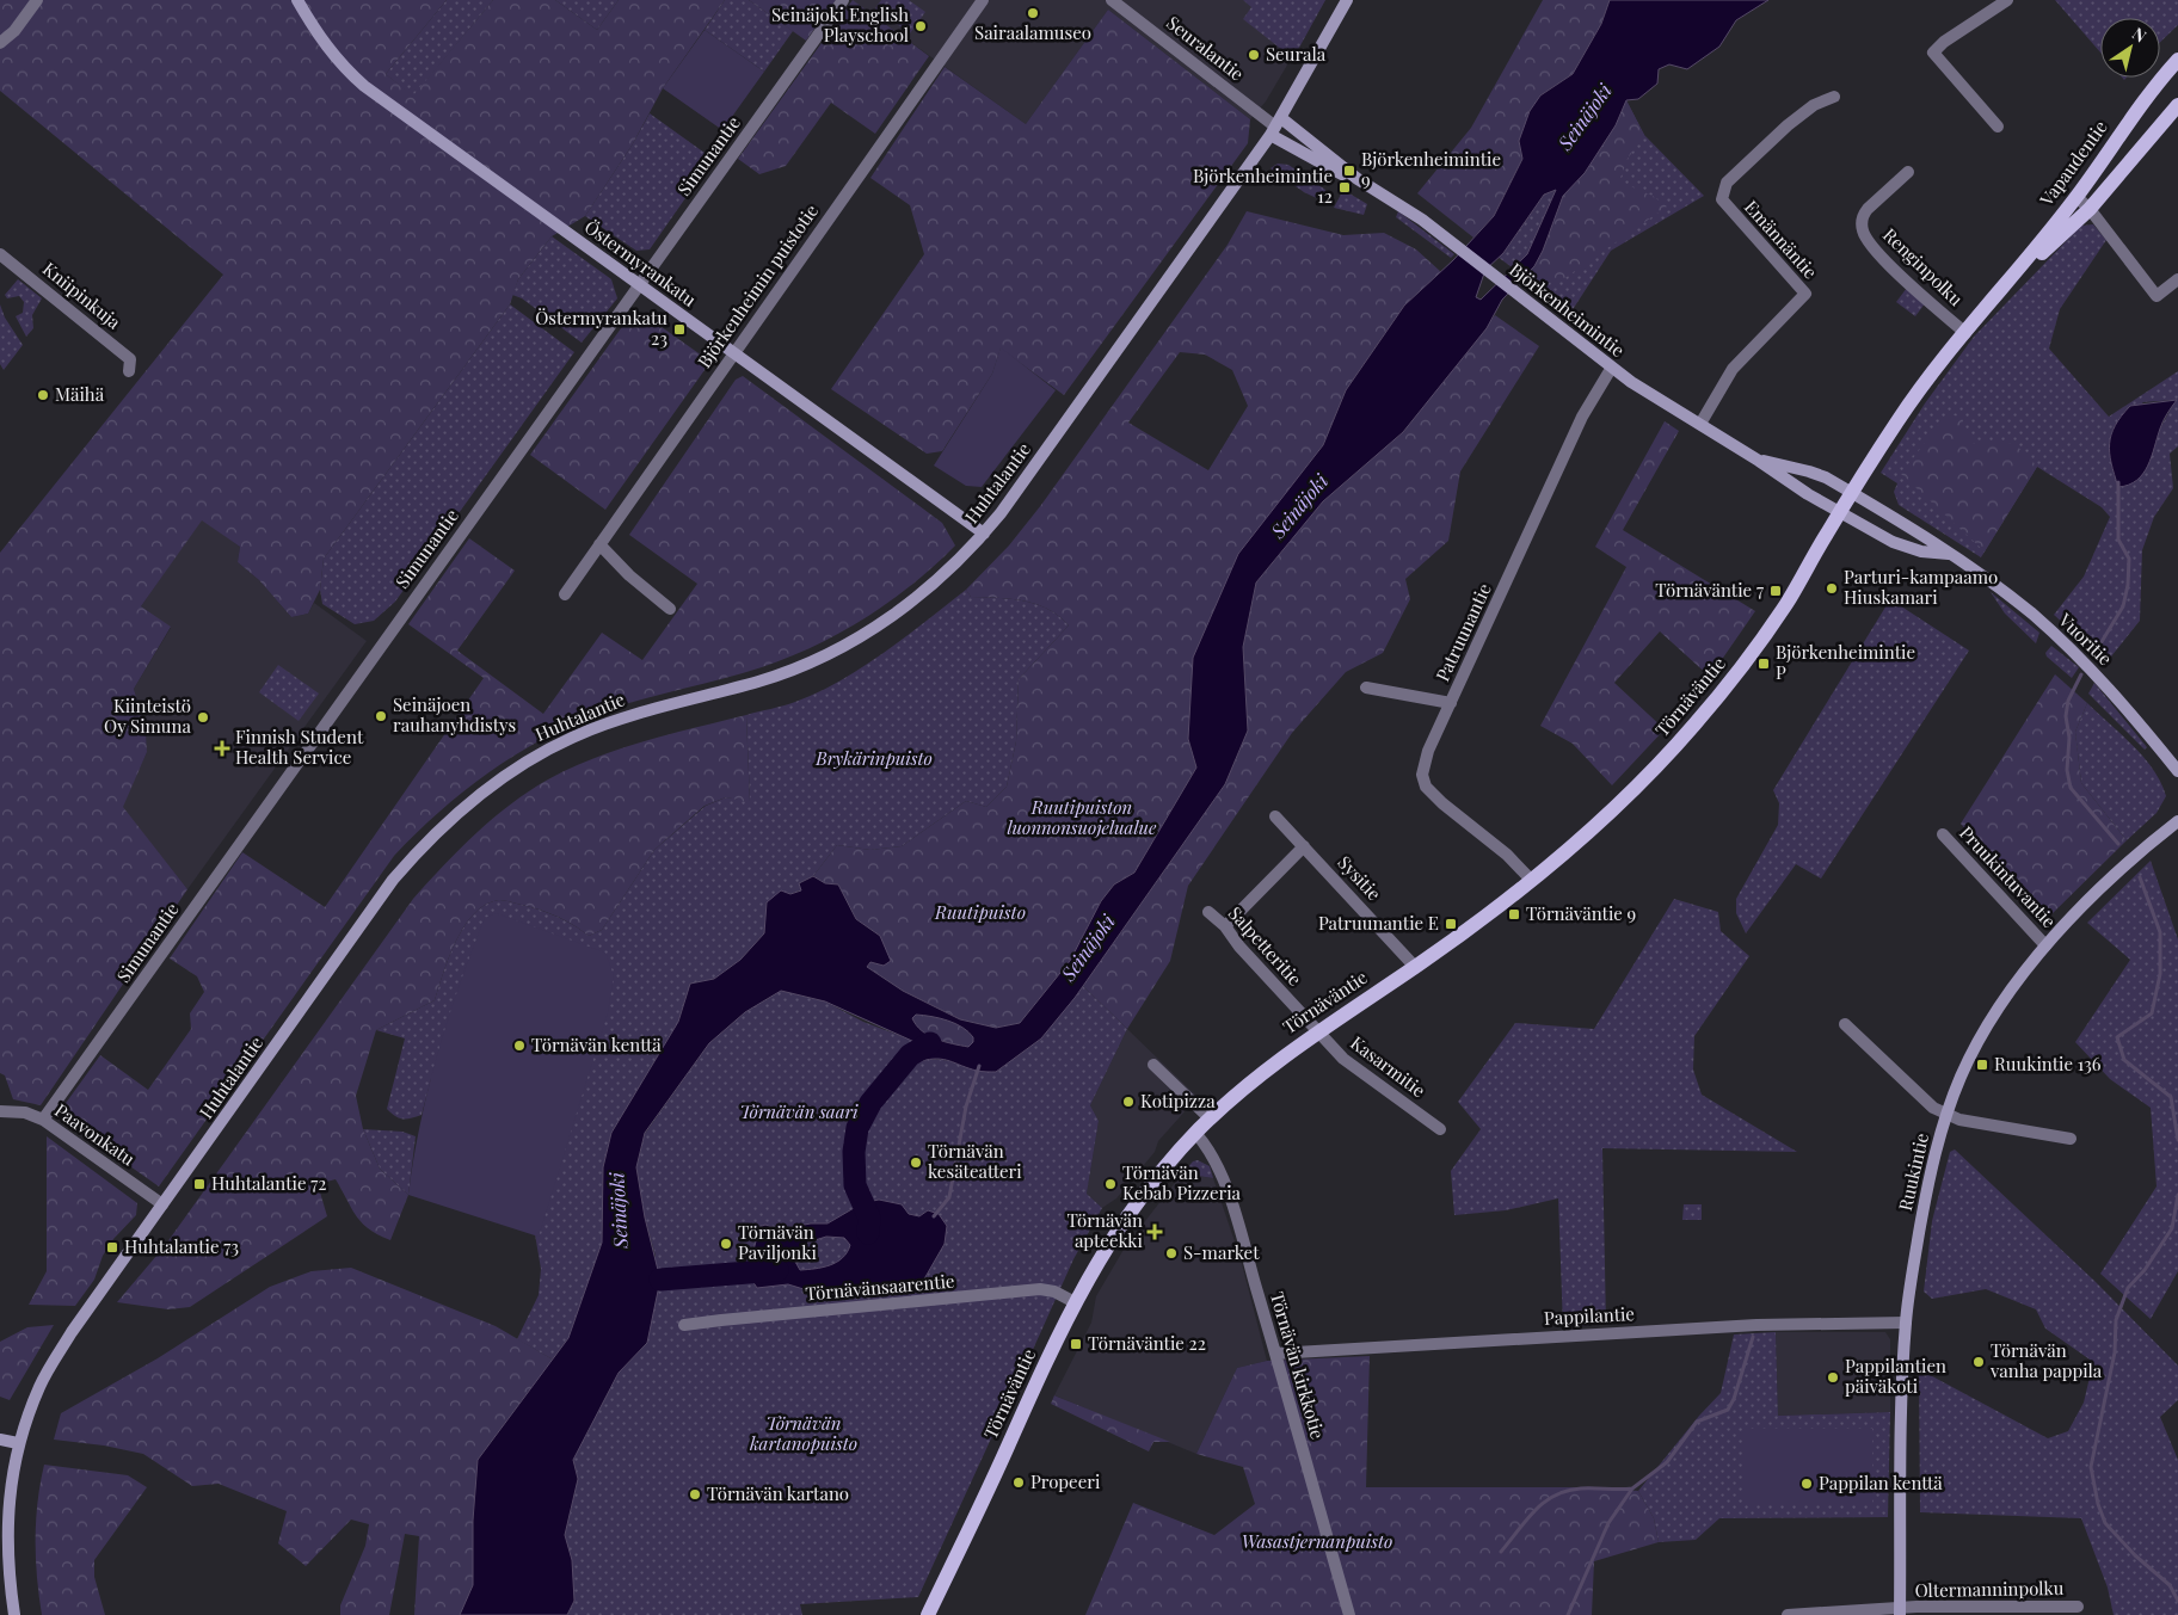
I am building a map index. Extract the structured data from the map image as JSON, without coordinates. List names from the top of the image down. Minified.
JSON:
{"streets":{"main road":["Vapaudentie","Törnäväntie"],"street":["Seuralantie","Simunantie","Emännäntie","Östermyrankatu","Renginpolku","Björkenheimin puistotie","Kniipinkuja","Björkenheimintie","Huhtalantie","Patruunantie","Vuoritie","Pruukintuvantie","Sysitie","Salpetteritie","Kasarmitie","Paavonkatu","Ruukintie","Törnävänsaarentie","Pappilantie","Törnävän kirkkotie","Oltermanninpolku"]},"crossings":[["Seuralantie","Björkenheimintie"],["Seuralantie","Huhtalantie"],["Simunantie","Östermyrankatu"],["Simunantie","Paavonkatu"],["Vapaudentie","Renginpolku"],["Vapaudentie","Björkenheimintie"],["Vapaudentie","Vuoritie"],["Vapaudentie","Törnäväntie"],["Emännäntie","Björkenheimintie"],["Östermyrankatu","Björkenheimin puistotie"],["Östermyrankatu","Huhtalantie"],["Björkenheimintie","Huhtalantie"],["Björkenheimintie","Patruunantie"],["Björkenheimintie","Vuoritie"],["Björkenheimintie","Törnäväntie"],["Huhtalantie","Paavonkatu"],["Patruunantie","Törnäväntie"],["Vuoritie","Törnäväntie"],["Törnäväntie","Sysitie"],["Törnäväntie","Salpetteritie"],["Törnäväntie","Kasarmitie"],["Törnäväntie","Törnävänsaarentie"],["Törnäväntie","Törnävän kirkkotie"],["Pruukintuvantie","Ruukintie"],["Salpetteritie","Kasarmitie"],["Ruukintie","Pappilantie"],["Ruukintie","Oltermanninpolku"],["Pappilantie","Törnävän kirkkotie"]],"water":["Seinäjoki"],"parks":["Brykärinpuisto","Ruutipuiston luonnonsuojelualue","Ruutipuisto","Törnävän saari","Törnävän kartanopuisto","Wasastjernanpuisto"],"places":{"other":["Sairaalamuseo","Seinäjoki English Playschool","Seurala","Mäihä","Parturi-kampaamo Hiuskamari","Seinäjoen rauhanyhdistys","Kiinteistö Oy Simuna","Törnävän kenttä","Kotipizza","Törnävän kesäteatteri","Törnävän Kebab Pizzeria","Törnävän Paviljonki","S-market","Törnävän vanha pappila","Pappilantien päiväkoti","Propeeri","Pappilan kenttä","Törnävän kartano"],"transit":["Björkenheimintie 9","Björkenheimintie 12","Östermyrankatu 23","Törnäväntie 7","Björkenheimintie P","Törnäväntie 9","Patruunantie E","Ruukintie 136","Huhtalantie 72","Huhtalantie 73","Törnäväntie 22"],"health":["Finnish Student Health Service","Törnävän apteekki"]},"north":"top right"}
